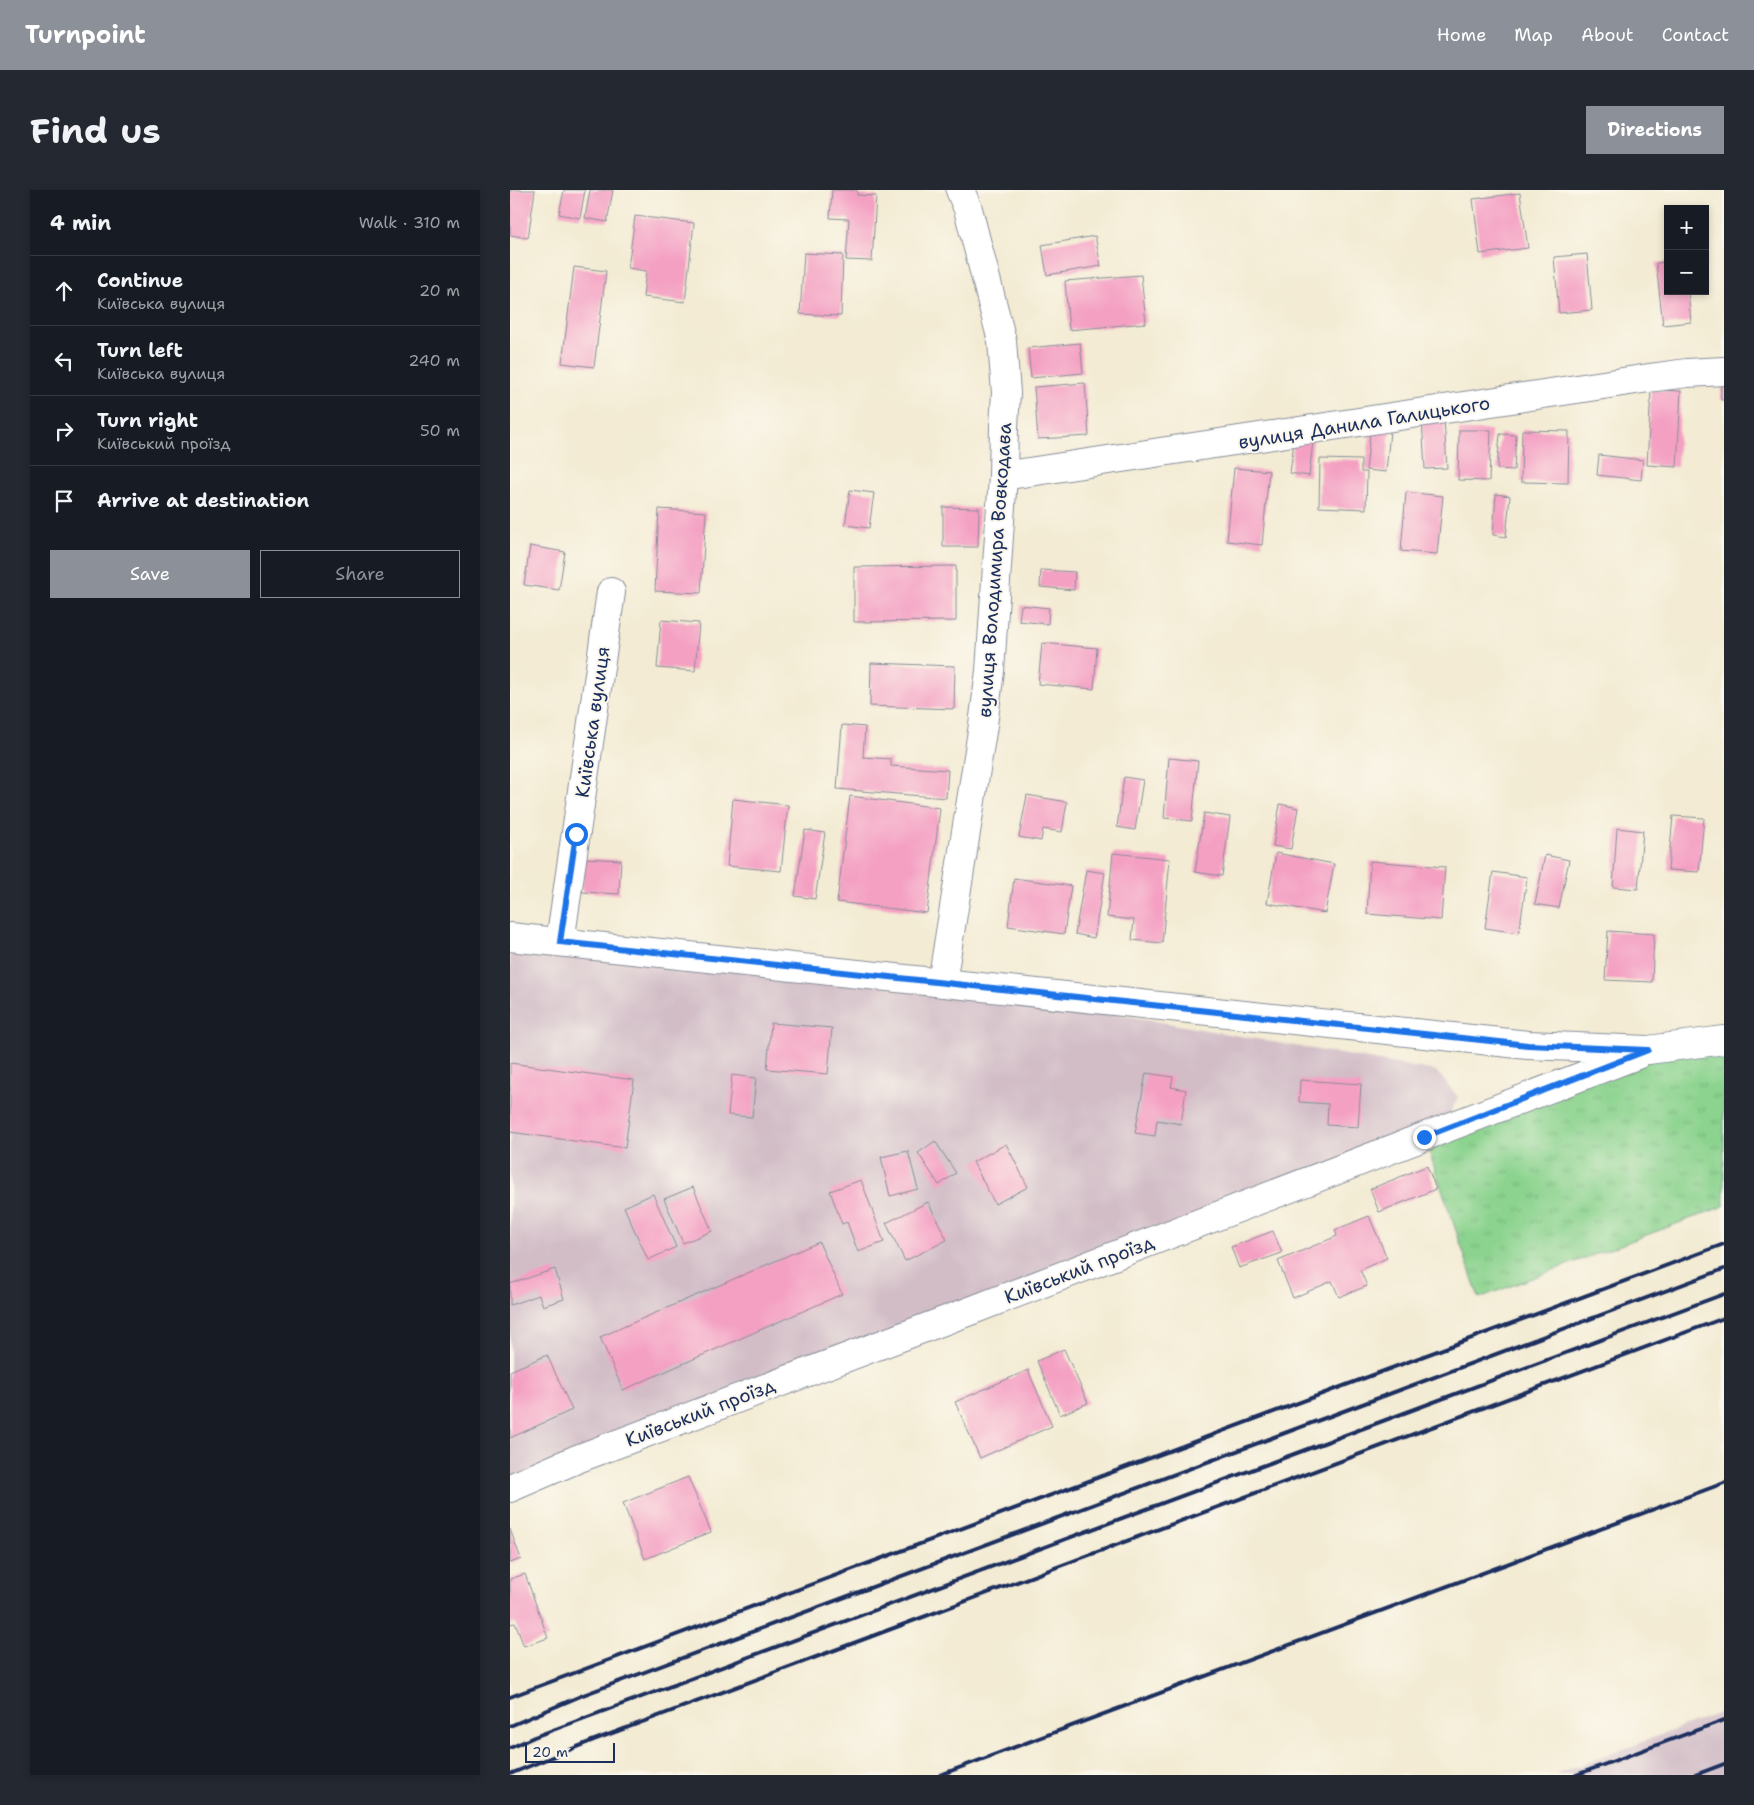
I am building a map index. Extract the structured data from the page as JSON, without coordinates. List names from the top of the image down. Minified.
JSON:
{"streets":{"street":["вулиця Данила Галицького","вулиця Володимира Вовкодава","Київська вулиця","Київський проїзд"]},"crossings":[["вулиця Данила Галицького","вулиця Володимира Вовкодава"]],"scale_bar":"20 m","page":{"header":"Turnpoint","nav":["Home","Map","About","Contact"],"buttons":["Directions",["Save","Share"]],"title":"Find us","heading":["4 min","Walk · 310 m"],"map_buttons":["+","−"],"list":[["Continue","Київська вулиця","20 m"],["Turn left","Київська вулиця","240 m"],["Turn right","Київський проїзд","50 m"],"Arrive at destination"],"scale":"20 m"}}
